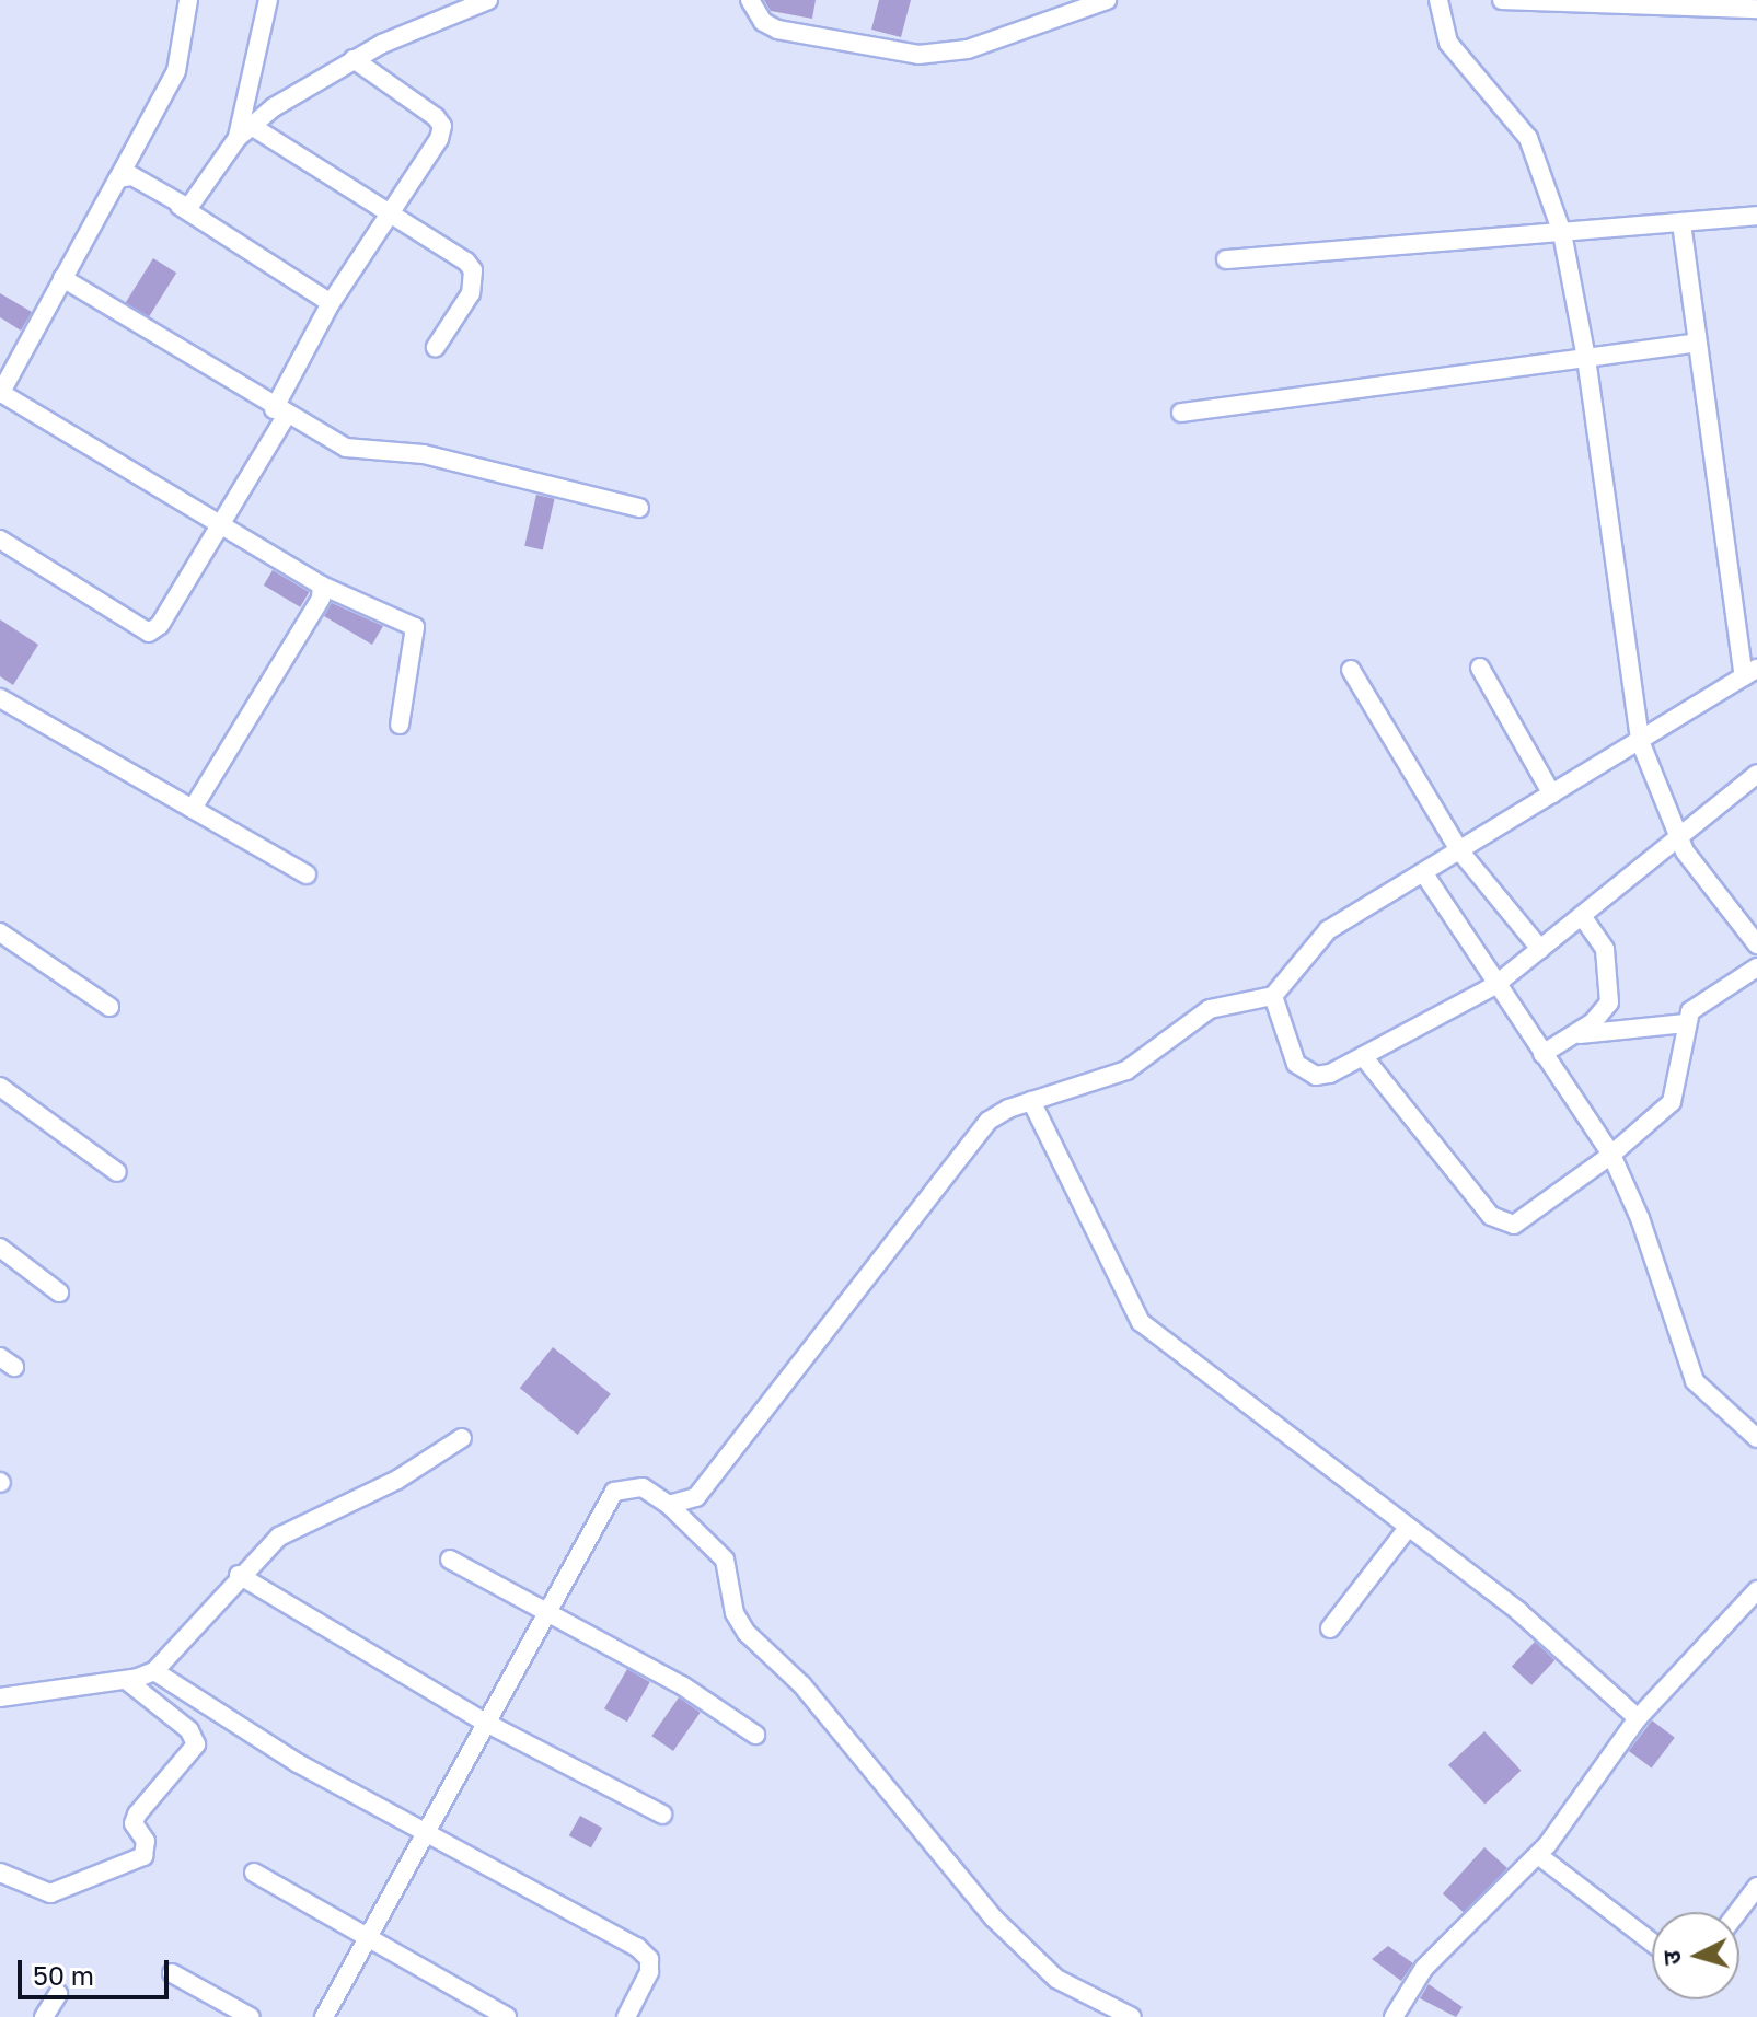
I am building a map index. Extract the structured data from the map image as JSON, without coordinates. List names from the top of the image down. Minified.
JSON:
{"scale_bar":"50 m","north":"left"}
